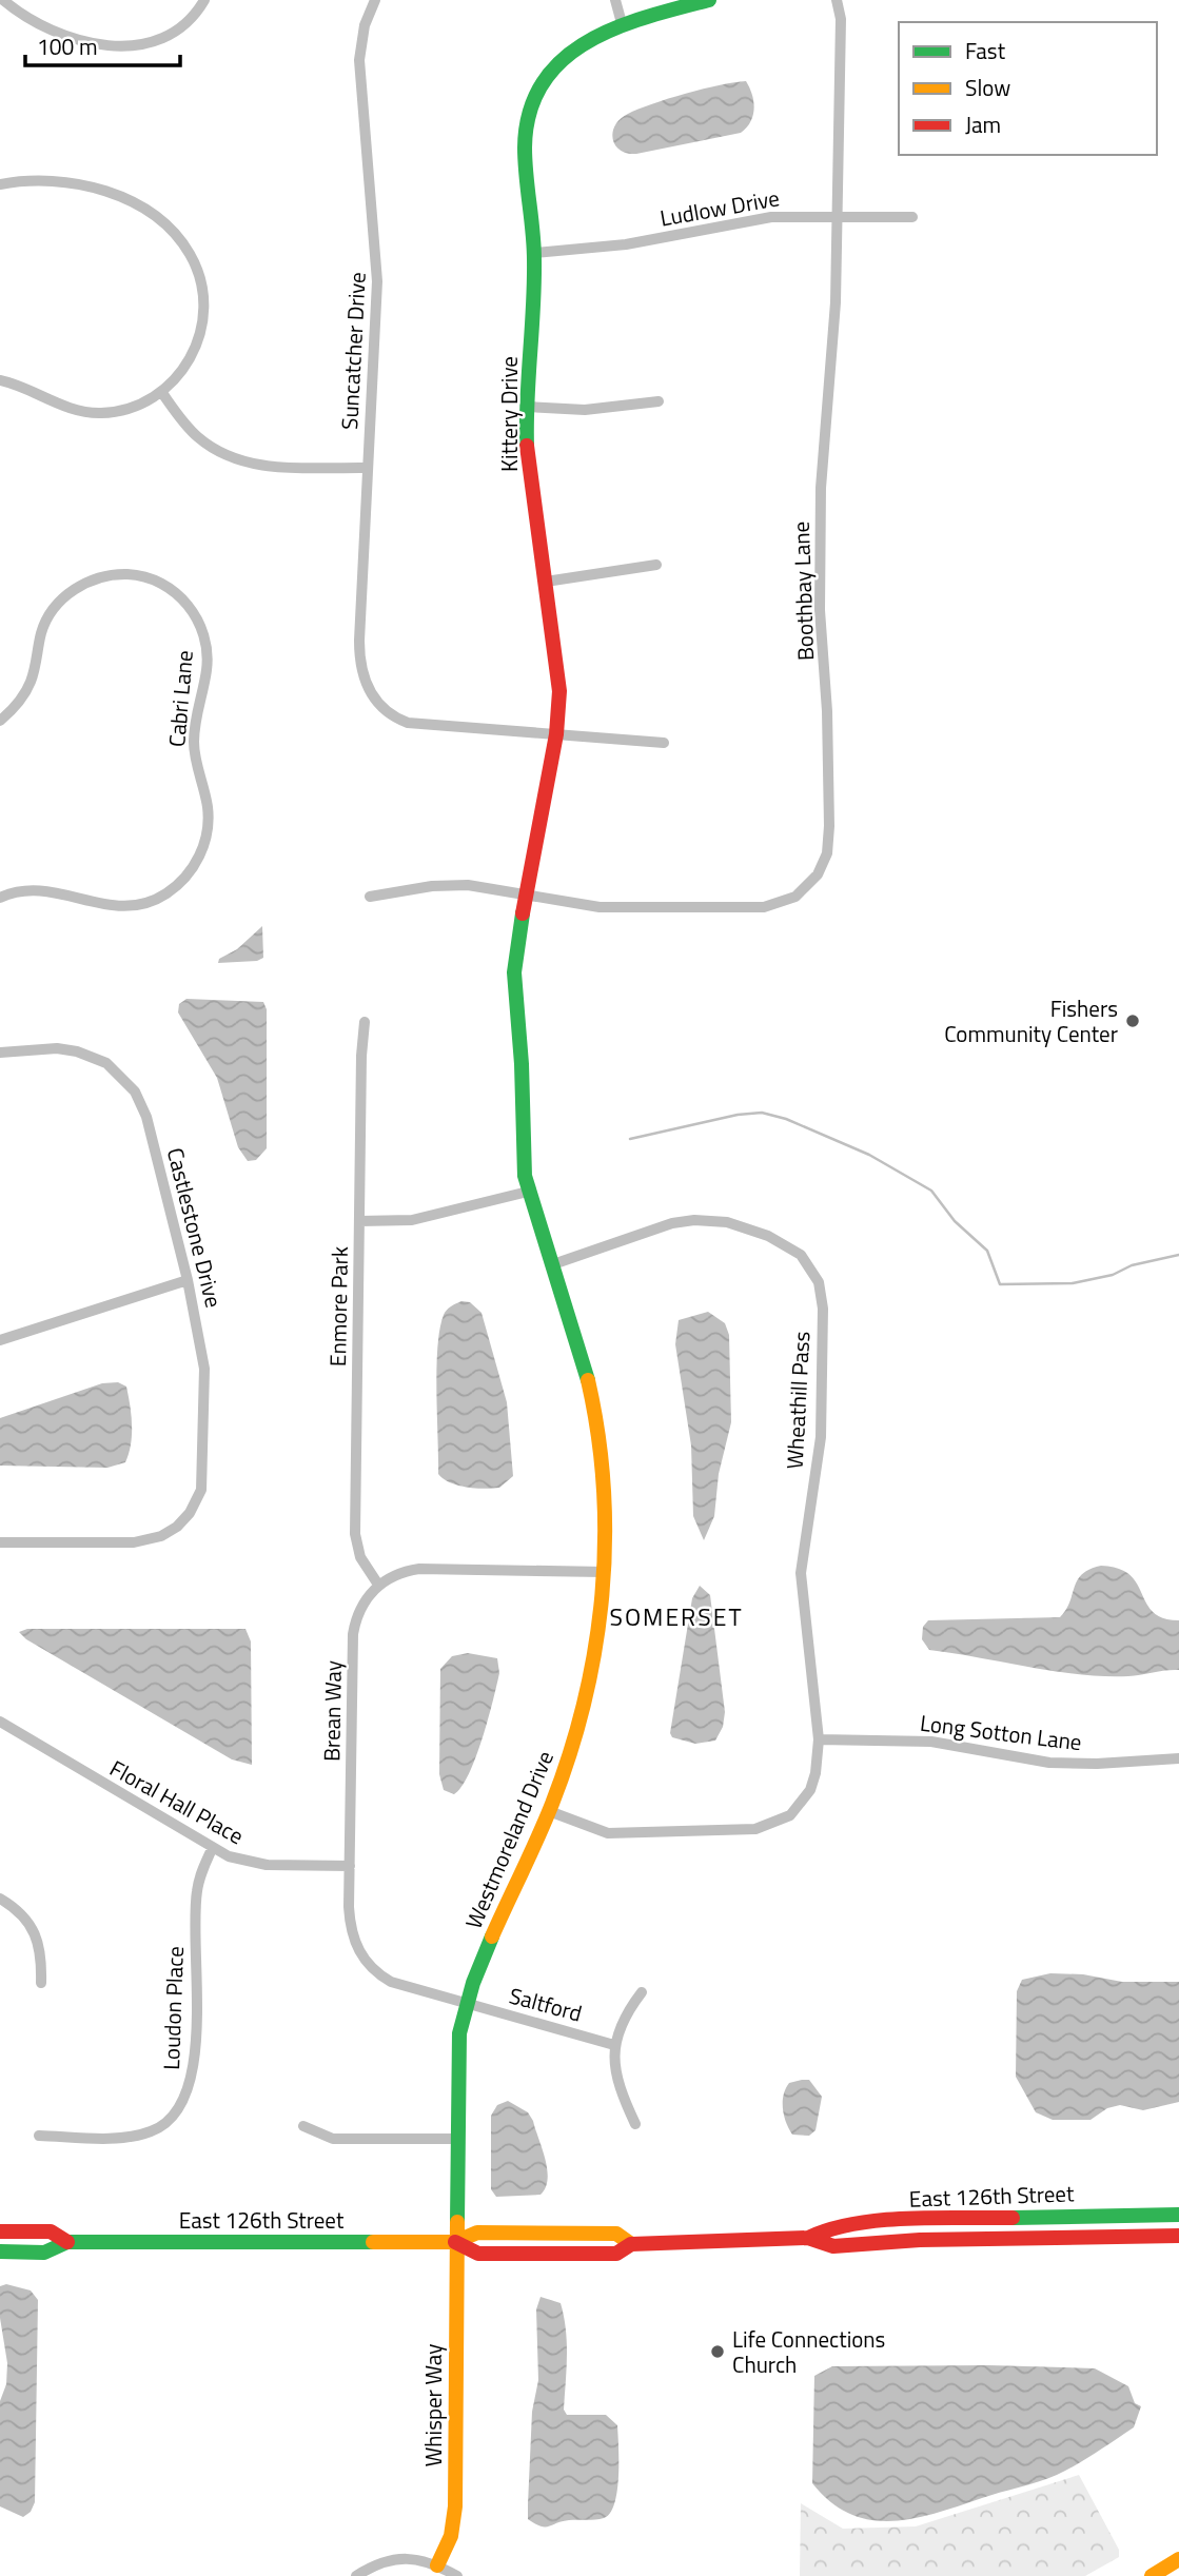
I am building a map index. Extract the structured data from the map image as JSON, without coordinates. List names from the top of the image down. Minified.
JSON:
{"streets":{"main road":["Kittery Drive","Westmoreland Drive","East 126th Street","Whisper Way"],"street":["Ludlow Drive","Suncatcher Drive","Boothbay Lane","Cabri Lane","Castlestone Drive","Enmore Park","Wheathill Pass","Brean Way","Long Sotton Lane","Floral Hall Place","Saltford","Loudon Place"]},"crossings":[["Ludlow Drive","Kittery Drive"],["Ludlow Drive","Boothbay Lane"],["Suncatcher Drive","Kittery Drive"],["Kittery Drive","Boothbay Lane"],["Kittery Drive","Westmoreland Drive"],["Enmore Park","Brean Way"],["Wheathill Pass","Long Sotton Lane"],["Wheathill Pass","Westmoreland Drive"],["Brean Way","Floral Hall Place"],["Brean Way","Westmoreland Drive"],["Brean Way","Saltford"],["Floral Hall Place","Loudon Place"],["Westmoreland Drive","Saltford"],["Westmoreland Drive","East 126th Street"],["Westmoreland Drive","Whisper Way"],["East 126th Street","Whisper Way"]],"districts":["SOMERSET"],"places":["Fishers Community Center","Life Connections Church"],"legend":["Fast","Slow","Jam"],"scale_bar":"100 m"}
